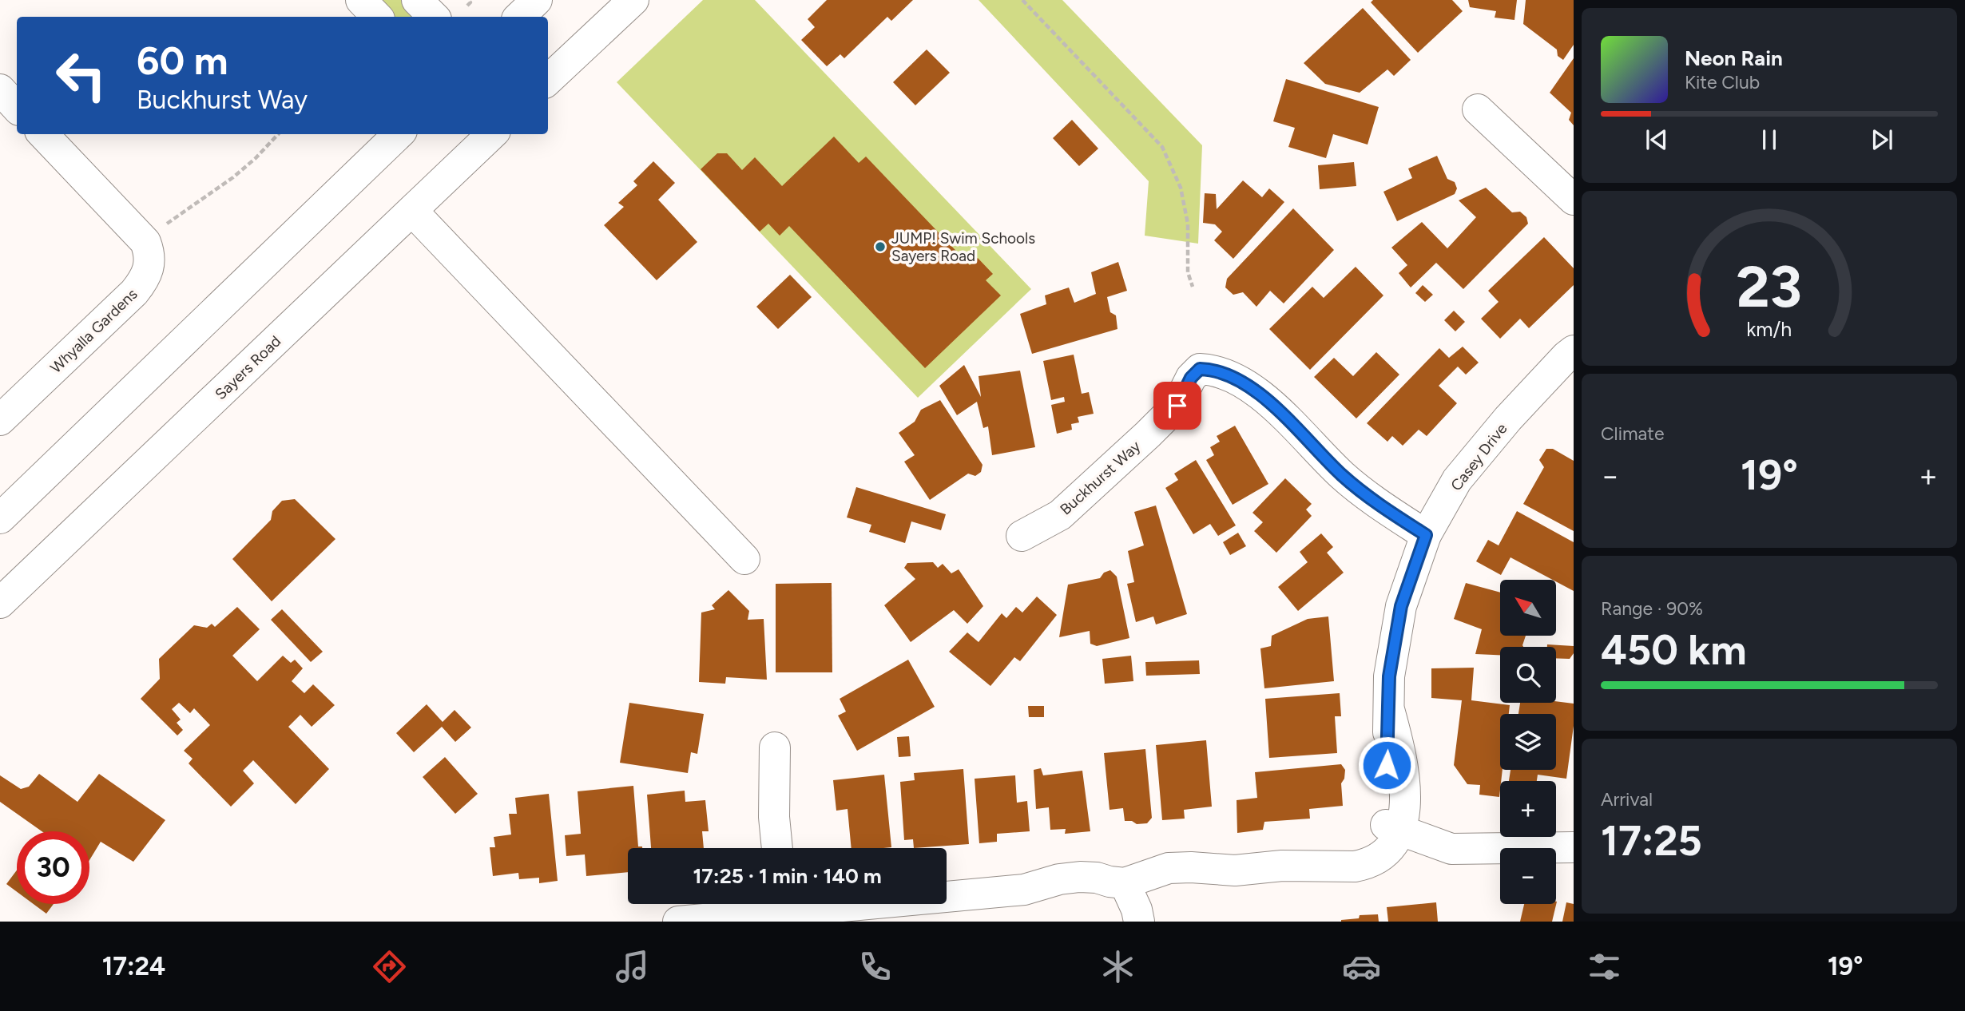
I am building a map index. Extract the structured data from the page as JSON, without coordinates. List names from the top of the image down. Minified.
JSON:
{"streets":{"street":["Whyalla Gardens","Sayers Road","Casey Drive","Buckhurst Way"]},"crossings":[["Casey Drive","Buckhurst Way"]],"places":["JUMP! Swim Schools Sayers Road"],"north":"top left","page":{"turn":["60 m","Buckhurst Way"],"song":["Neon Rain","Kite Club"],"tile":["Climate",["Range · 90%","450 km"],["Arrival","17:25"]],"heat":["−","19°","+"],"map_buttons":["+","−"],"limit":"30","trip":"17:25 · 1 min · 140 m","tabs":["17:24","19°"],"gauge":["23","km/h"]}}
